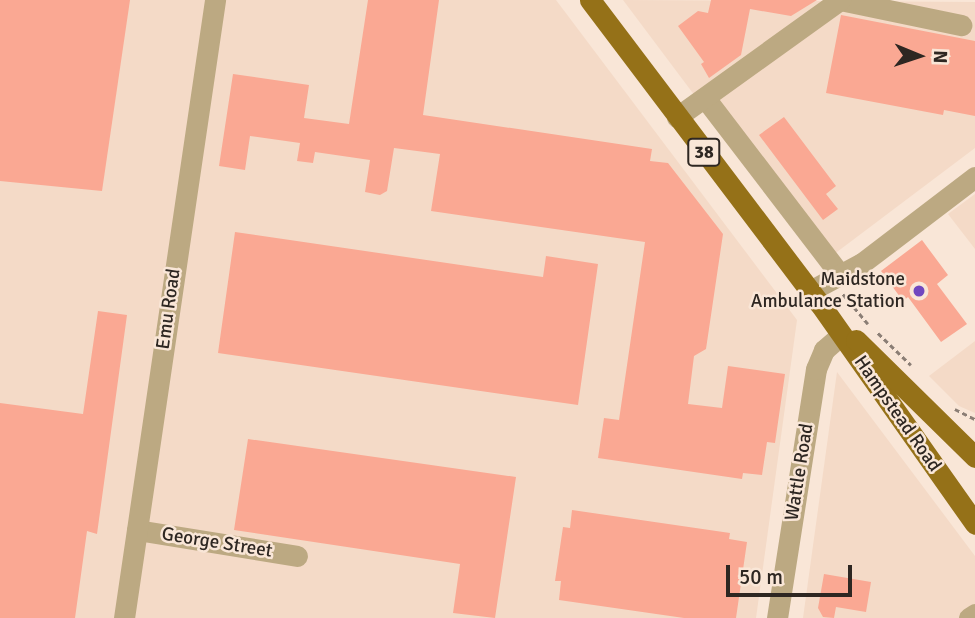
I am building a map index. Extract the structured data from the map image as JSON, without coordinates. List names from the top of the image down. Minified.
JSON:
{"streets":{"main road":["38","Hampstead Road"],"street":["Emu Road","Wattle Road","George Street"]},"crossings":[["Emu Road","George Street"],["Hampstead Road","Wattle Road"]],"places":["Maidstone Ambulance Station"],"scale_bar":"50 m","north":"right"}
